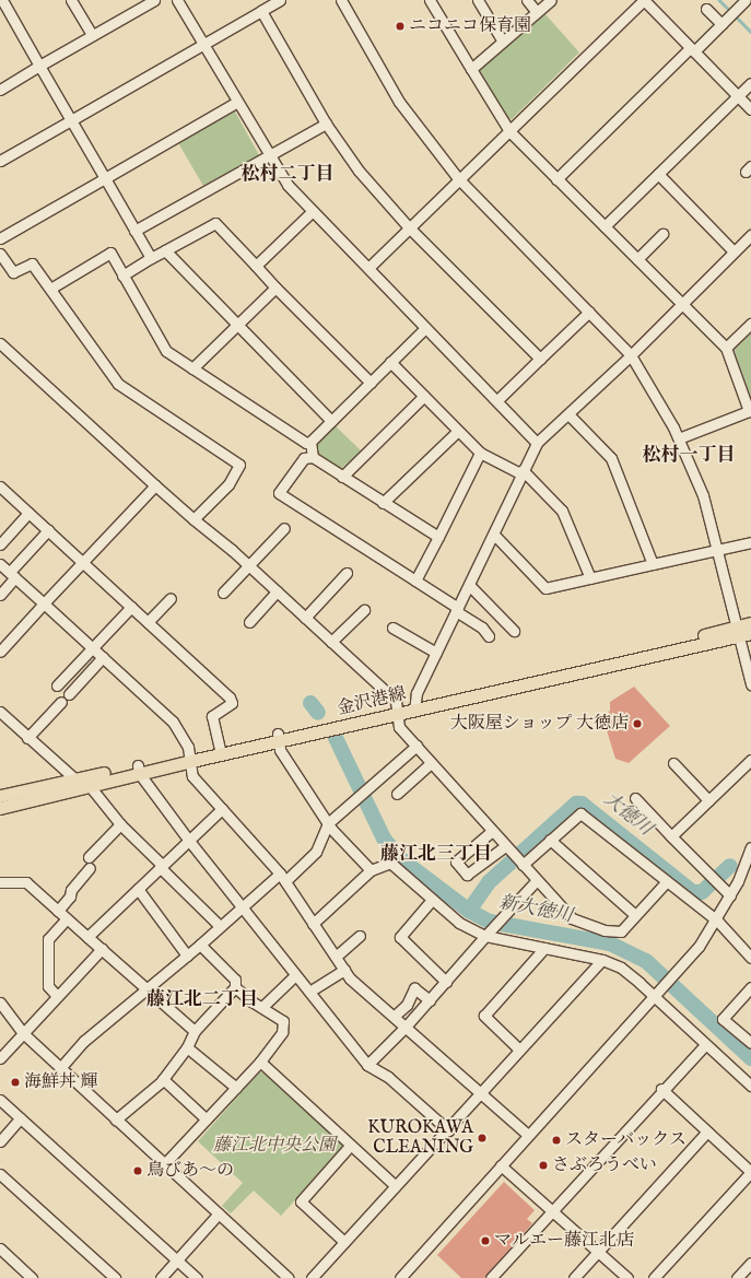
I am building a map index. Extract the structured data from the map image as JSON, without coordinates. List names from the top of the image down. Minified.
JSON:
{"streets":{"main road":["金沢港線"]},"districts":["松村二丁目","松村一丁目","藤江北三丁目","藤江北二丁目"],"water":["大徳川","新大徳川"],"parks":["藤江北中央公園"],"places":["ニコニコ保育園","大阪屋ショップ 大徳店","海鮮丼 輝","KUROKAWA CLEANING","スターバックス","さぶろうべい","鳥びあ〜の","マルエー藤江北店"]}
